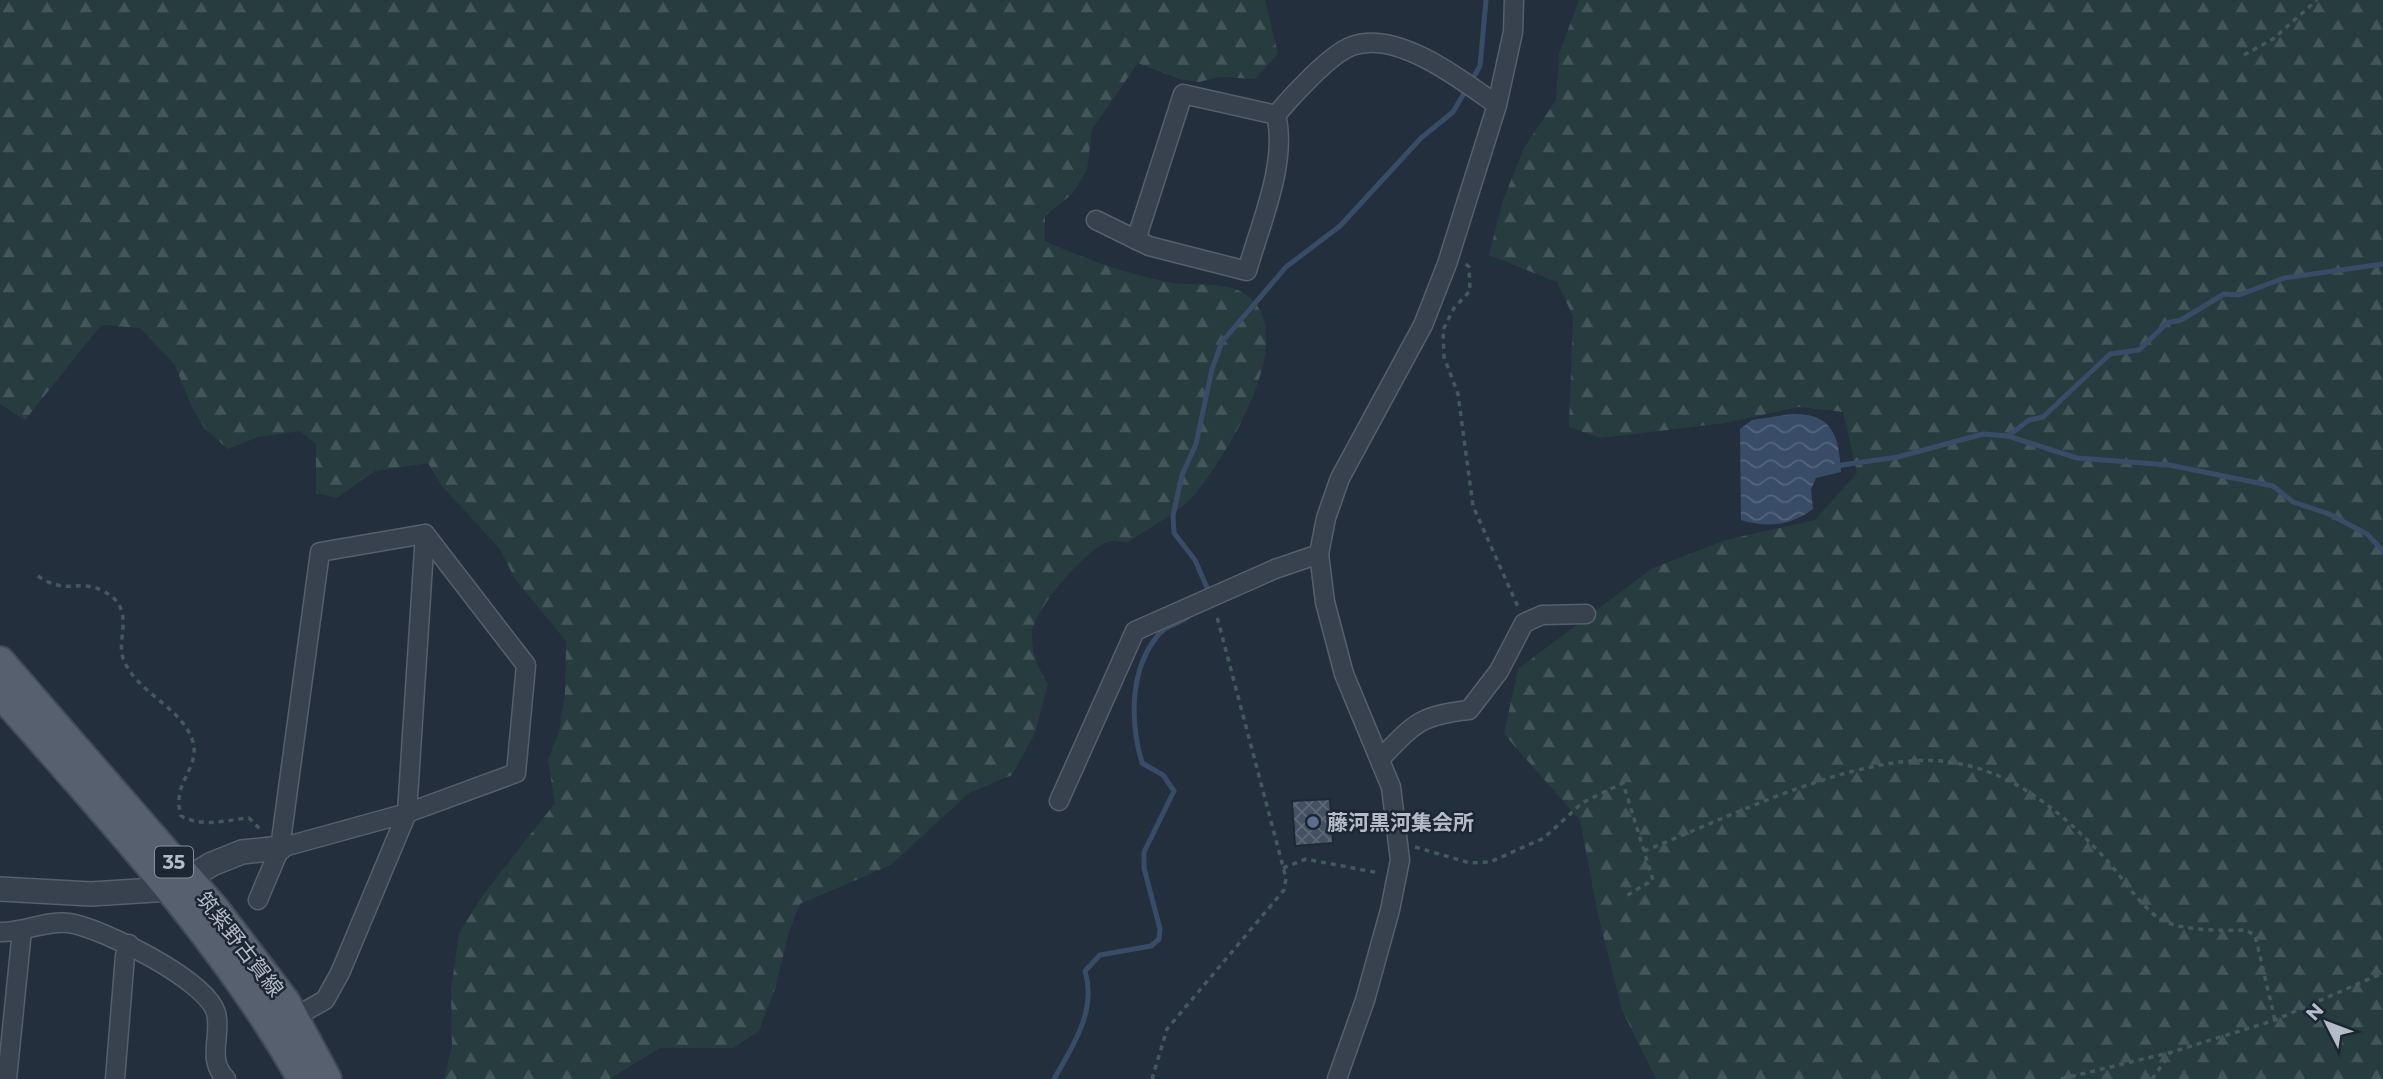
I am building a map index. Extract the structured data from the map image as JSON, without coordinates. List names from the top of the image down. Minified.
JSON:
{"streets":{"main road":["35","筑紫野古賀線"]},"places":["藤河黒河集会所"],"north":"top left"}
